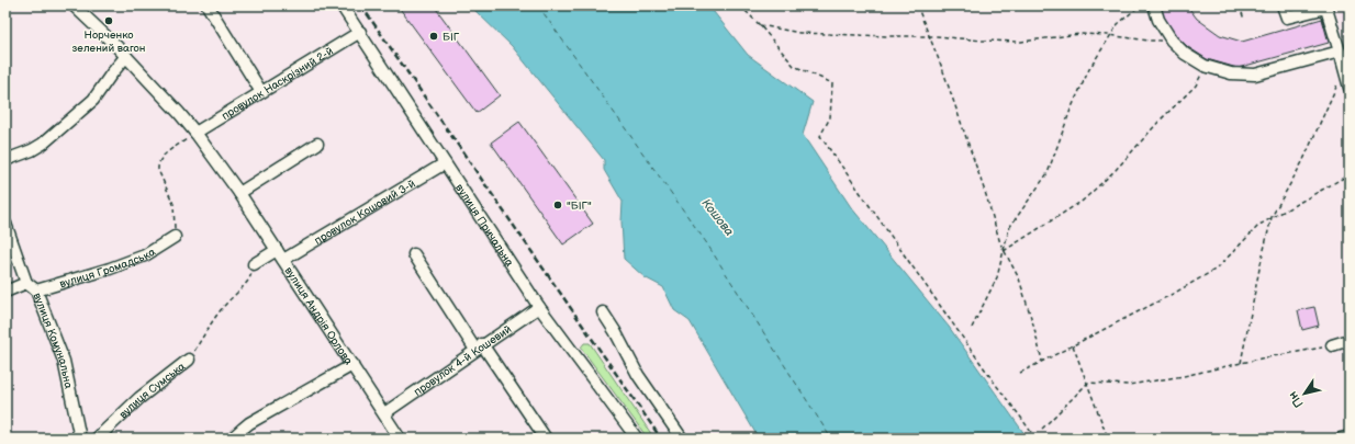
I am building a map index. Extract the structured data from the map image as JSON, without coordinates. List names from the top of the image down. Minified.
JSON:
{"streets":{"street":["провулок Наскрізний 2-й","провулок Кошовий 3-й","вулиця Причальна","вулиця Громадська","вулиця Андрія Орлова","вулиця Комунальна","провулок 4-й Кошевий","вулиця Сумська"]},"crossings":[["провулок Наскрізний 2-й","вулиця Причальна"],["провулок Наскрізний 2-й","вулиця Андрія Орлова"],["провулок Кошовий 3-й","вулиця Причальна"],["провулок Кошовий 3-й","вулиця Андрія Орлова"],["вулиця Причальна","провулок 4-й Кошевий"],["вулиця Громадська","вулиця Комунальна"],["вулиця Андрія Орлова","провулок 4-й Кошевий"]],"water":["Кошова"],"places":["Норченко зелений вагон","БІГ","\"БІГ\""],"north":"bottom left"}
